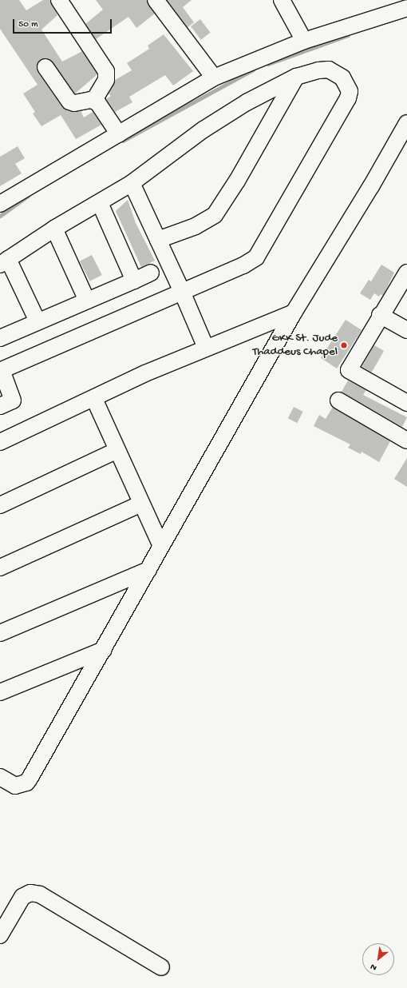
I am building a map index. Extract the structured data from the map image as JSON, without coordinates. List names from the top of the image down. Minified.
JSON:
{"places":["GKK St. Jude Thaddeus Chapel"],"scale_bar":"50 m","north":"bottom left"}
